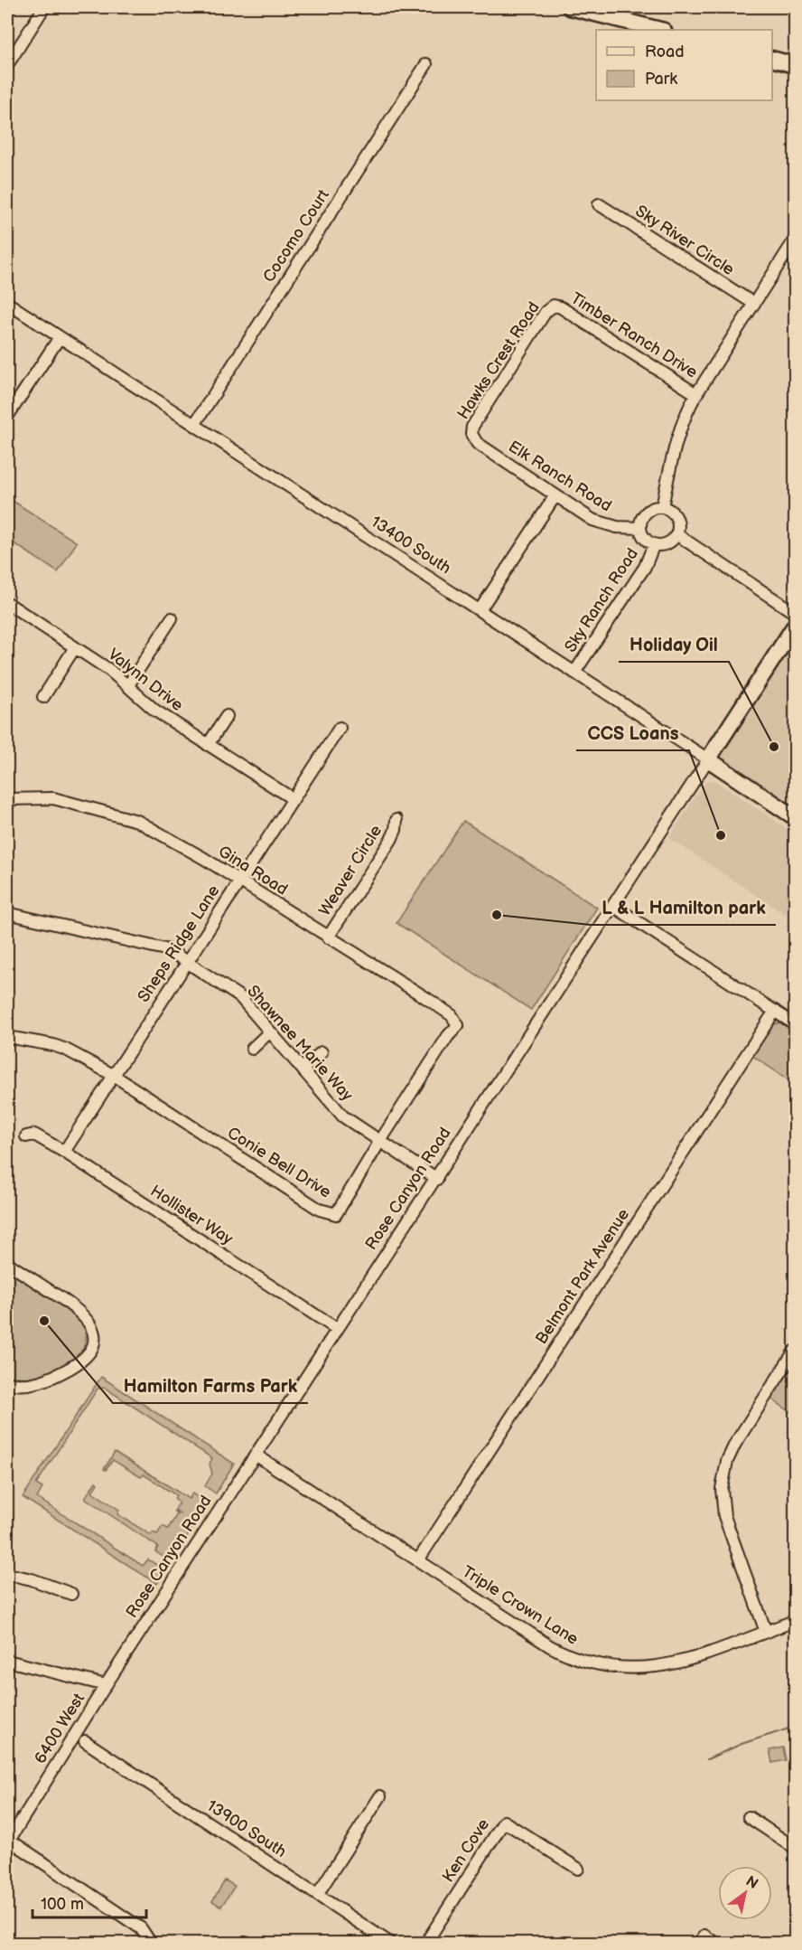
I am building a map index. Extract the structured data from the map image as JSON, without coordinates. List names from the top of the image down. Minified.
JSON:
{"streets":{"main road":["13400 South","Rose Canyon Road"],"street":["Cocomo Court","Sky River Circle","Timber Ranch Drive","Hawks Crest Road","Elk Ranch Road","Sky Ranch Road","Valynn Drive","Gina Road","Weaver Circle","Sheps Ridge Lane","Shawnee Marie Way","Conie Bell Drive","Hollister Way","Belmont Park Avenue","Triple Crown Lane","6400 West","13900 South","Ken Cove"]},"crossings":[["Cocomo Court","13400 South"],["Timber Ranch Drive","Hawks Crest Road"],["Hawks Crest Road","Elk Ranch Road"],["Elk Ranch Road","Sky Ranch Road"],["13400 South","Sky Ranch Road"],["13400 South","Rose Canyon Road"],["Valynn Drive","Sheps Ridge Lane"],["Gina Road","Weaver Circle"],["Gina Road","Sheps Ridge Lane"],["Gina Road","Conie Bell Drive"],["Sheps Ridge Lane","Shawnee Marie Way"],["Sheps Ridge Lane","Conie Bell Drive"],["Sheps Ridge Lane","Hollister Way"],["Shawnee Marie Way","Conie Bell Drive"],["Shawnee Marie Way","Rose Canyon Road"],["Rose Canyon Road","Hollister Way"],["Rose Canyon Road","Triple Crown Lane"],["Rose Canyon Road","6400 West"],["Belmont Park Avenue","Triple Crown Lane"]],"places":["Holiday Oil","CCS Loans","L & L Hamilton park","Hamilton Farms Park"],"legend":["Road","Park"],"scale_bar":"100 m","north":"top right"}
